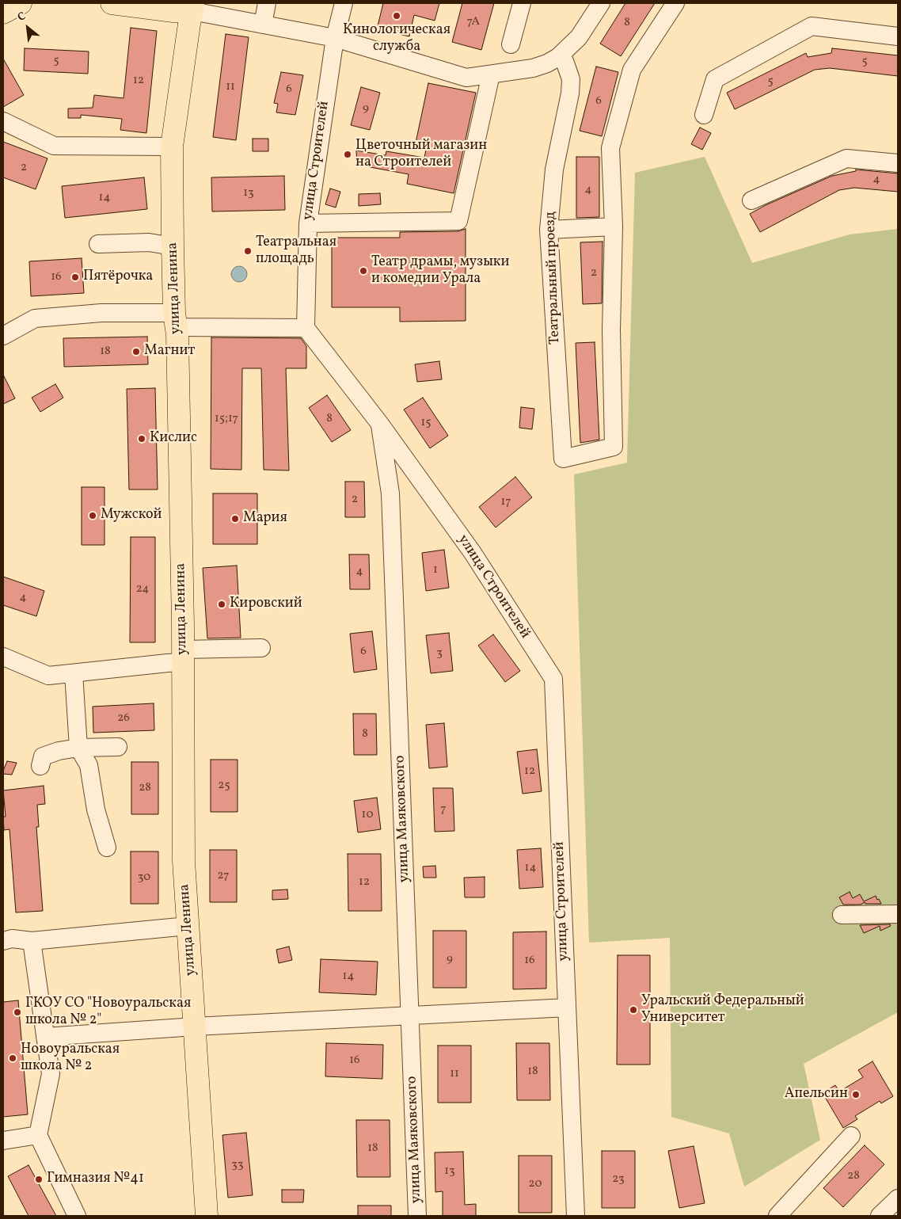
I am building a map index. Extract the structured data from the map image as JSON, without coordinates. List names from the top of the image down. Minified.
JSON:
{"streets":{"main road":["улица Ленина"],"street":["улица Строителей","Театральный проезд","улица Маяковского"]},"crossings":[["улица Строителей","улица Маяковского"]],"places":["Кинологическая служба","Цветочный магазин на Строителей","Театральная площадь","Театр драмы, музыки и комедии Урала","Пятёрочка","Магнит","Кислис","Мужской","Мария","Кировский","Уральский Федеральный Университет","ГКОУ СО \"Новоуральская школа № 2\"","Новоуральская школа № 2","Апельсин","Гимназия №41"],"house_numbers":["7А","8","5","5","12","5","11","6","6","9","2","4","4","13","14","2","16","18","15;17","8","15","2","17","1","4","24","4","6","3","26","8","12","25","28","7","10","14","27","30","12","9","16","14","16","18","11","18","33","13","28","23","20"],"north":"top left"}
